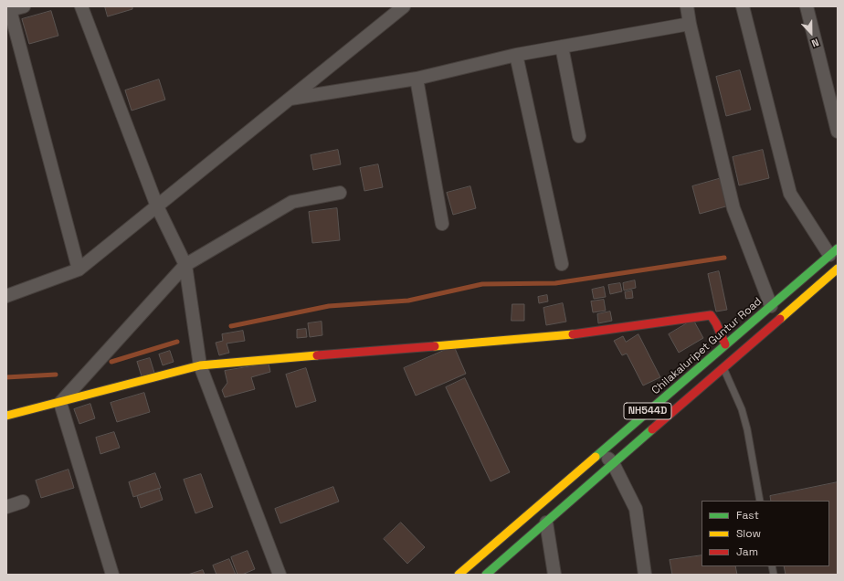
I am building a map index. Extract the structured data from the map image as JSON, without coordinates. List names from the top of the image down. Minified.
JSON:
{"streets":{"main road":["Chilakaluripet Guntur Road","NH544D"]},"legend":["Fast","Slow","Jam"],"north":"bottom"}
